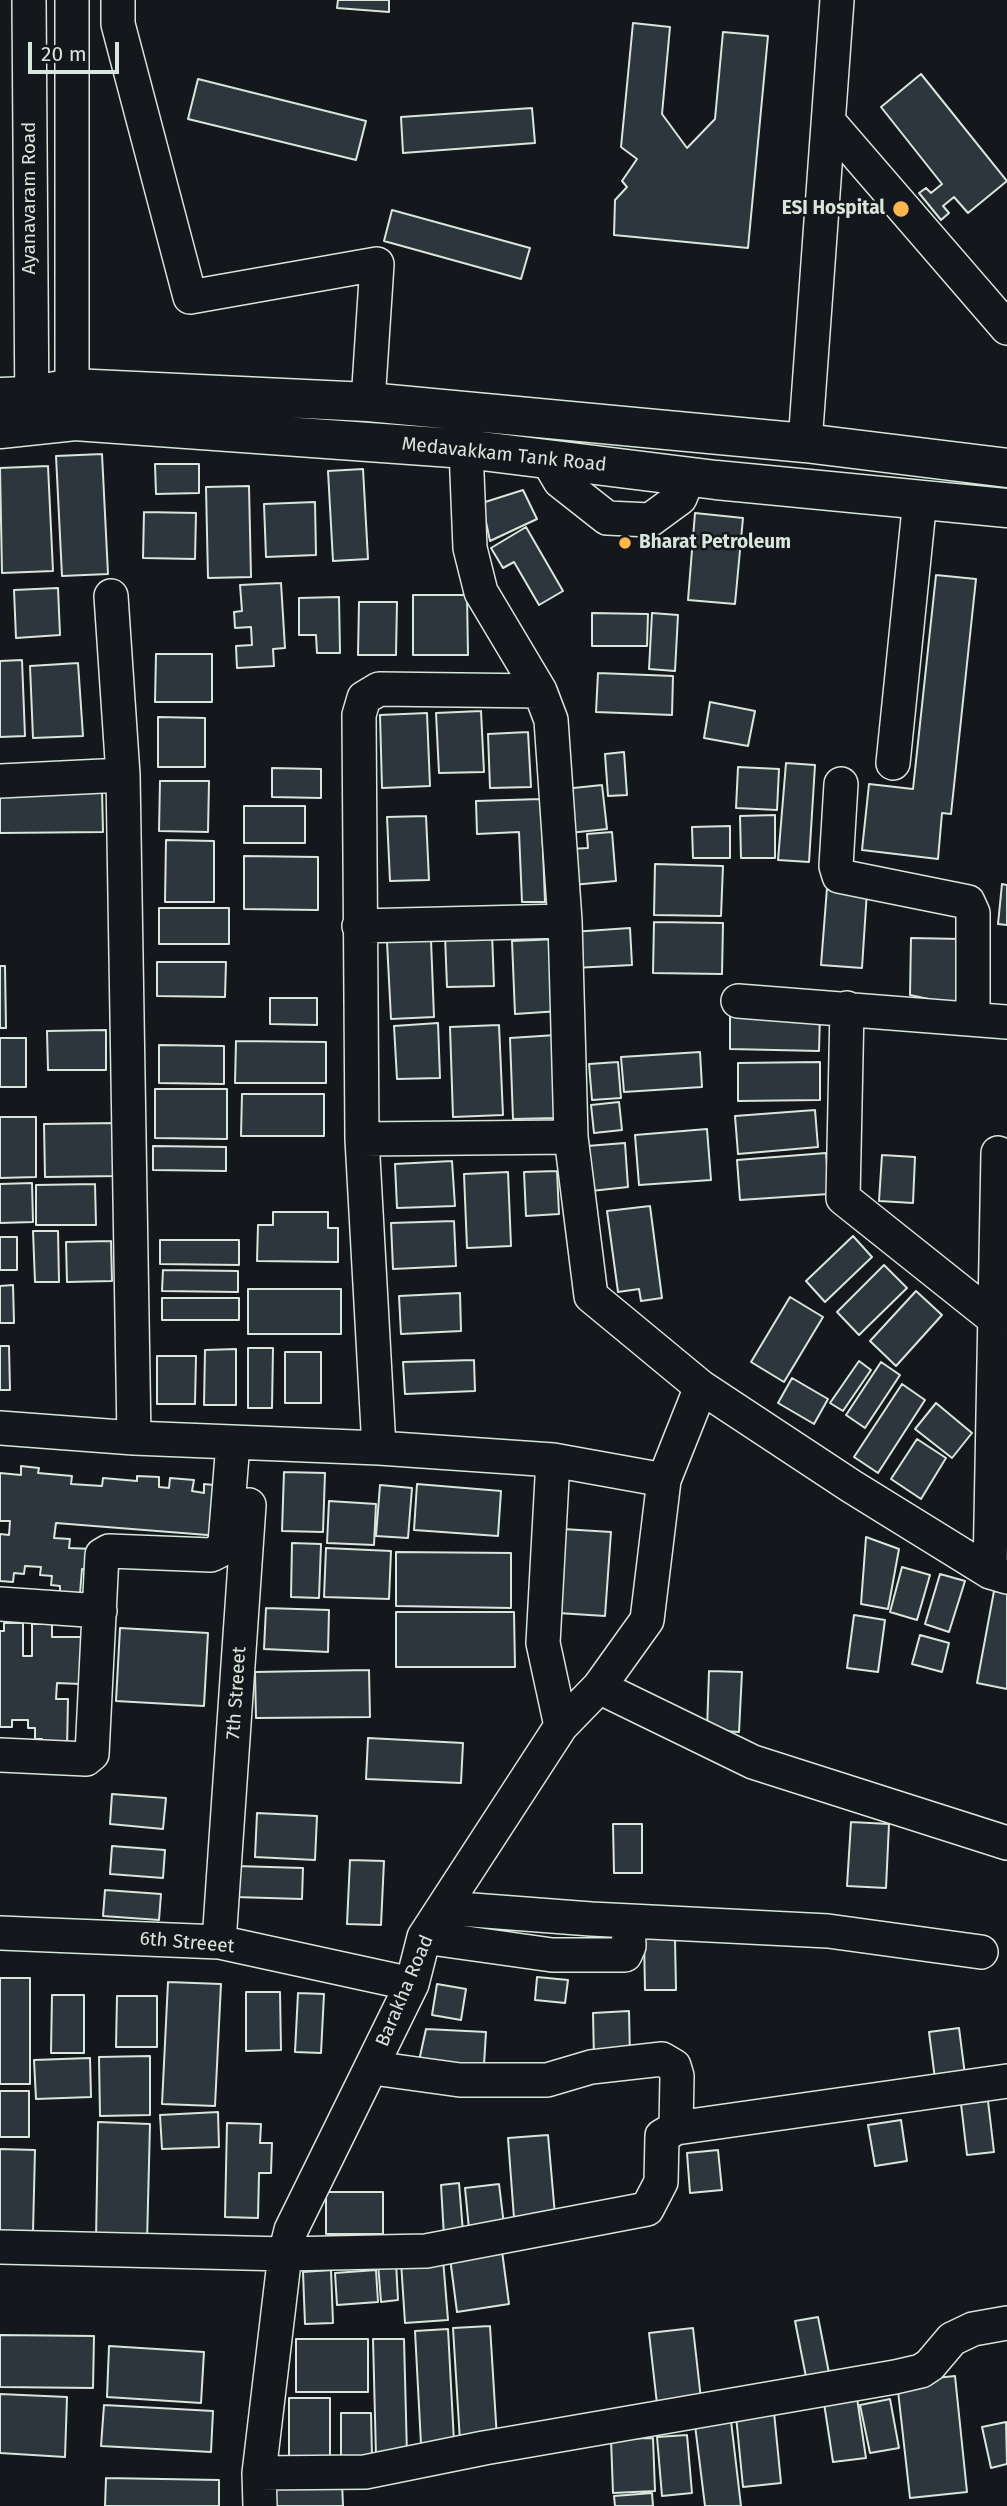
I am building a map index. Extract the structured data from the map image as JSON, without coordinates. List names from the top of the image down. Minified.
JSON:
{"streets":{"main road":["Medavakkam Tank Road"],"street":["Ayanavaram Road","7th Streeet","6th Streeet","Barakha Road"]},"crossings":[["Ayanavaram Road","Medavakkam Tank Road"],["7th Streeet","6th Streeet"],["6th Streeet","Barakha Road"]],"places":["ESI Hospital","Bharat Petroleum"],"scale_bar":"20 m"}
